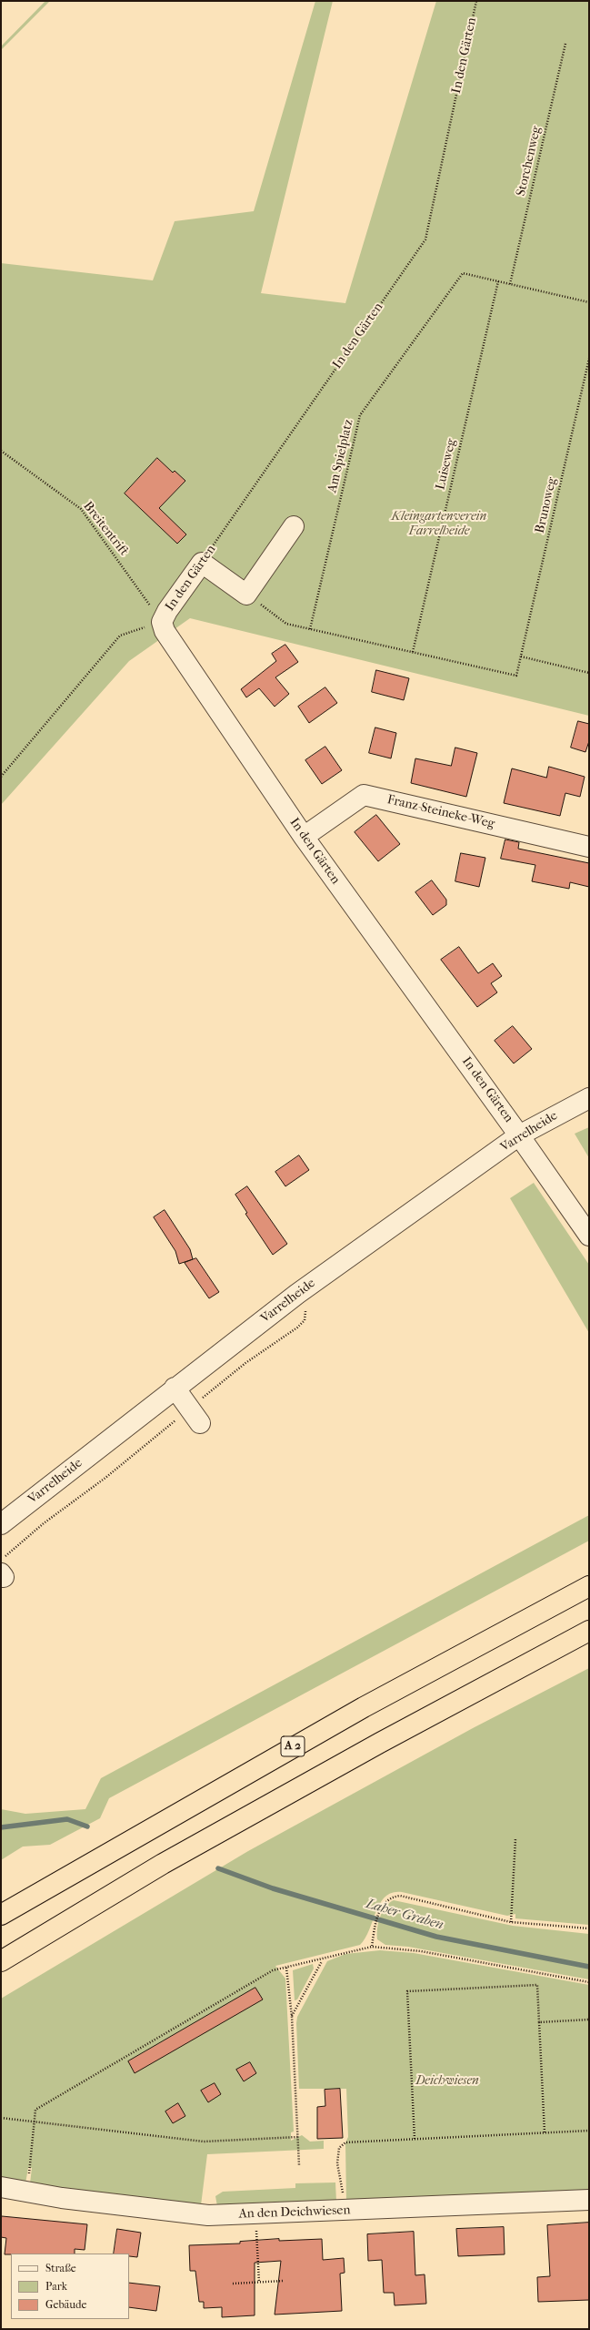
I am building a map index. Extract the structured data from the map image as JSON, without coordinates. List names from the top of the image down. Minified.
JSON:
{"streets":{"highway":["A 2"],"street":["In den Gärten","Franz-Steineke-Weg","Varrelheide","An den Deichwiesen"],"path":["Storchenweg","Am Spielplatz","Luiseweg","Brunoweg","Breitentrift"]},"crossings":[["In den Gärten","Breitentrift"],["In den Gärten","Franz-Steineke-Weg"],["In den Gärten","Varrelheide"],["Am Spielplatz","Luiseweg"],["Luiseweg","Brunoweg"]],"water":["Laher Graben"],"parks":["Kleingartenverein Farrelheide","Deichwiesen"],"legend":["Straße","Park","Gebäude"]}
